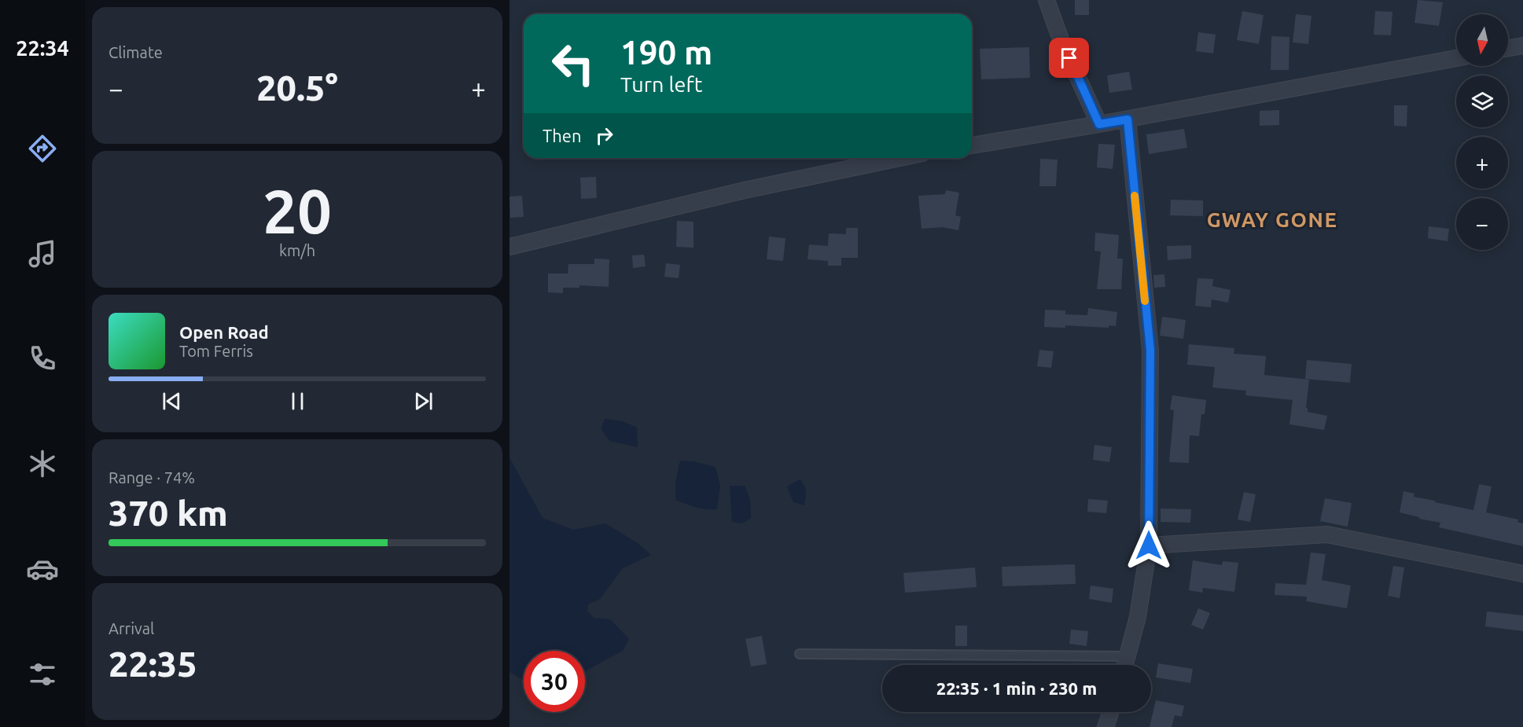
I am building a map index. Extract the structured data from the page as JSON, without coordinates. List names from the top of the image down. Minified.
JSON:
{"districts":["GWAY GONE"],"north":"bottom","page":{"tabs":"22:34","tile":["Climate",["20","km/h"],["Range · 74%","370 km"],["Arrival","22:35"]],"map_buttons":["+","−"],"turn":["190 m","Turn left"],"heat":["−","20.5°","+"],"then":"Then","song":["Open Road","Tom Ferris"],"limit":"30","trip":"22:35 · 1 min · 230 m"}}
